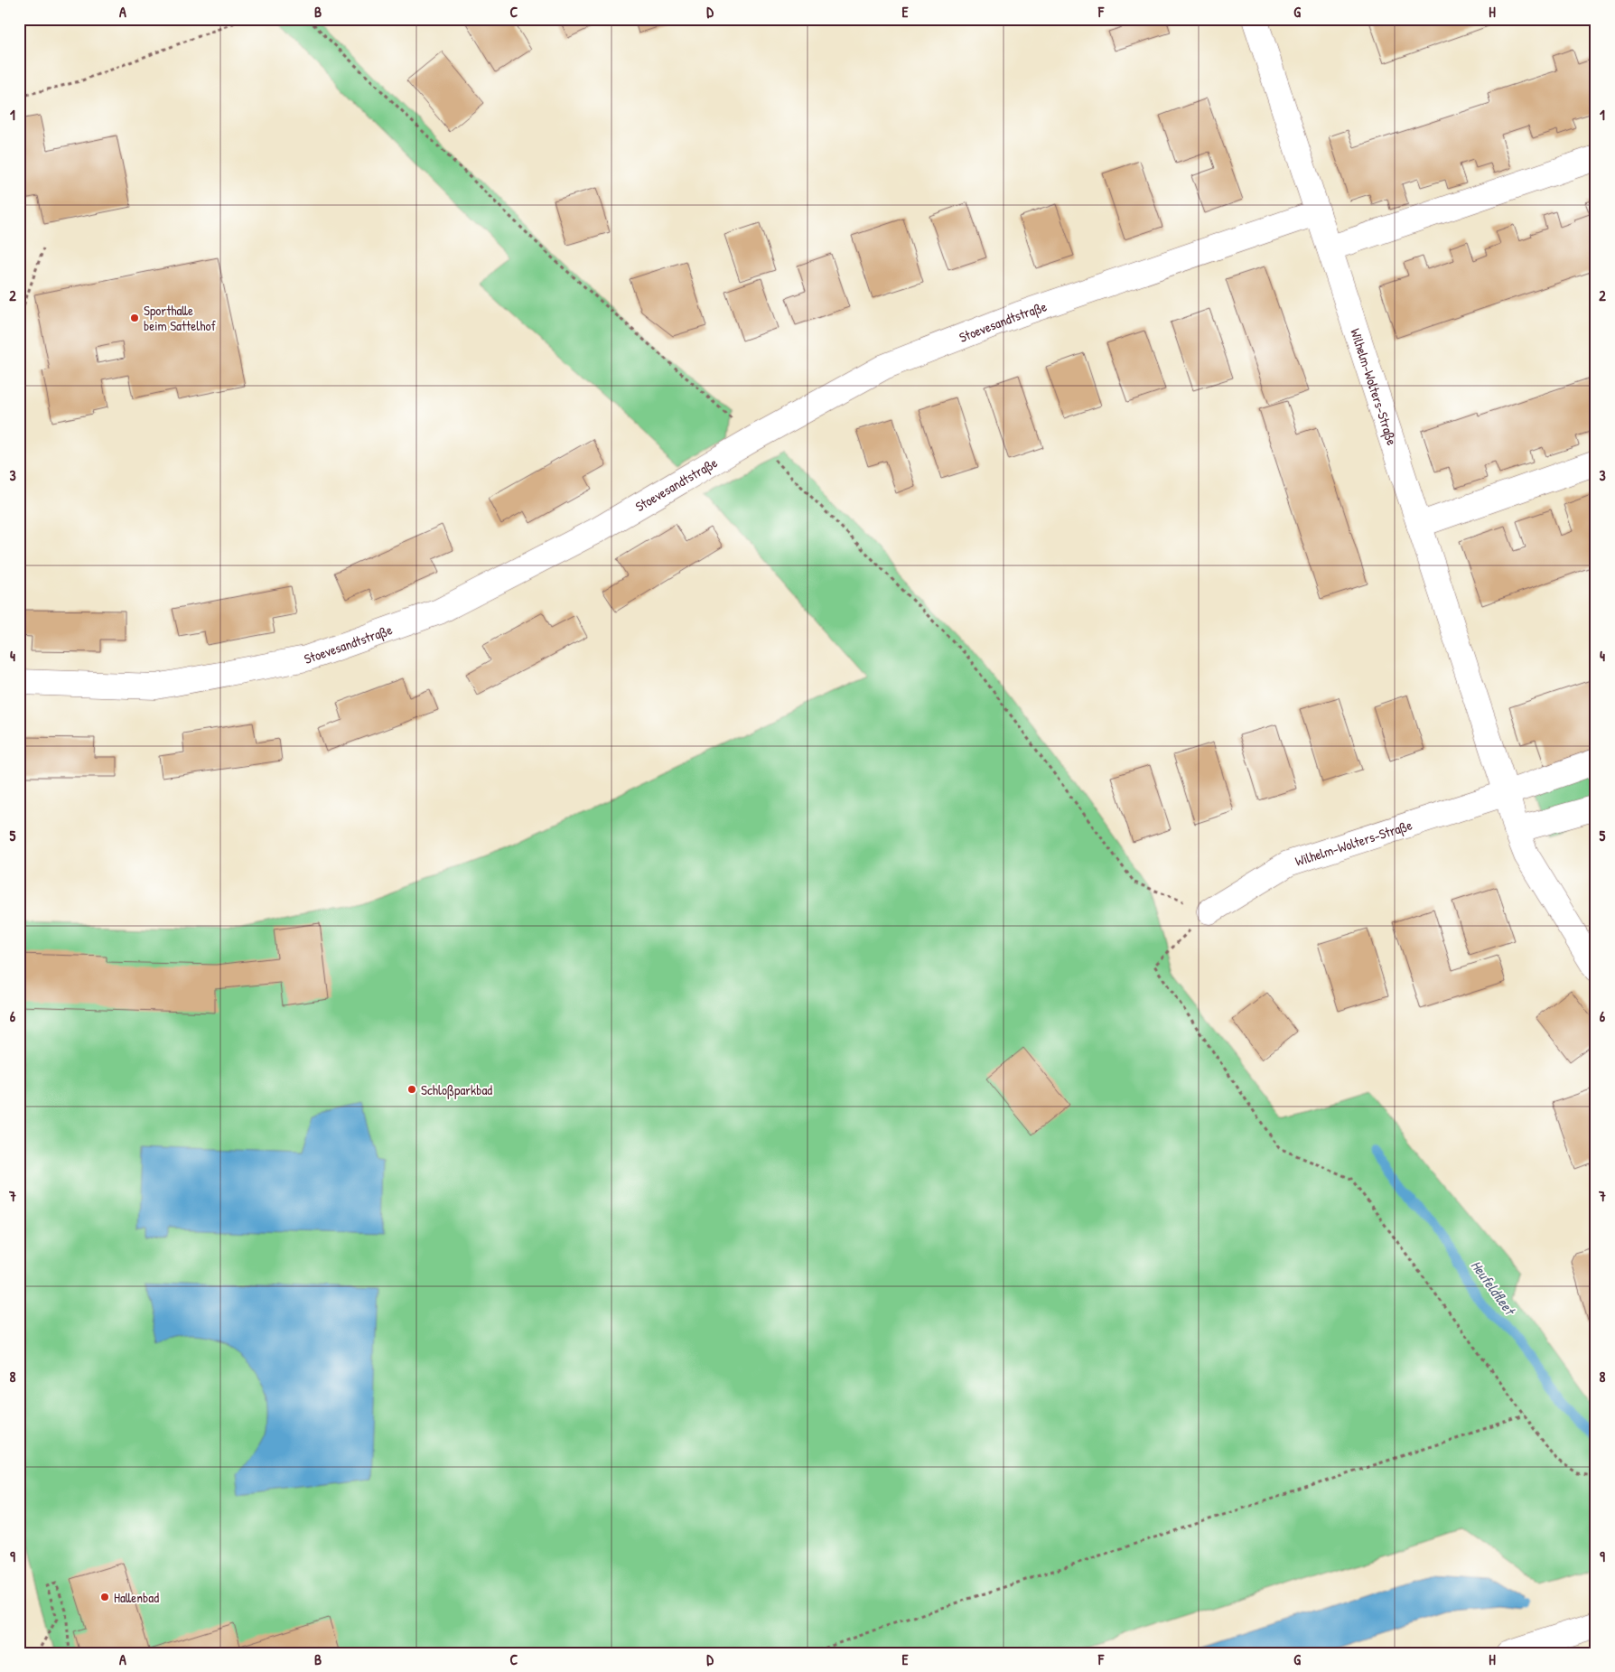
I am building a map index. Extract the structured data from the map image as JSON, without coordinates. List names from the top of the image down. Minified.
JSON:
{"streets":{"street":["Stoevesandtstraße","Wilhelm-Wolters-Straße"]},"crossings":[["Stoevesandtstraße","Wilhelm-Wolters-Straße"]],"water":["Heufeldfleet"],"places":["Sporthalle beim Sattelhof","Schloßparkbad","Hallenbad"],"grid":{"columns":["A","B","C","D","E","F","G","H"],"rows":["1","2","3","4","5","6","7","8","9"]}}
